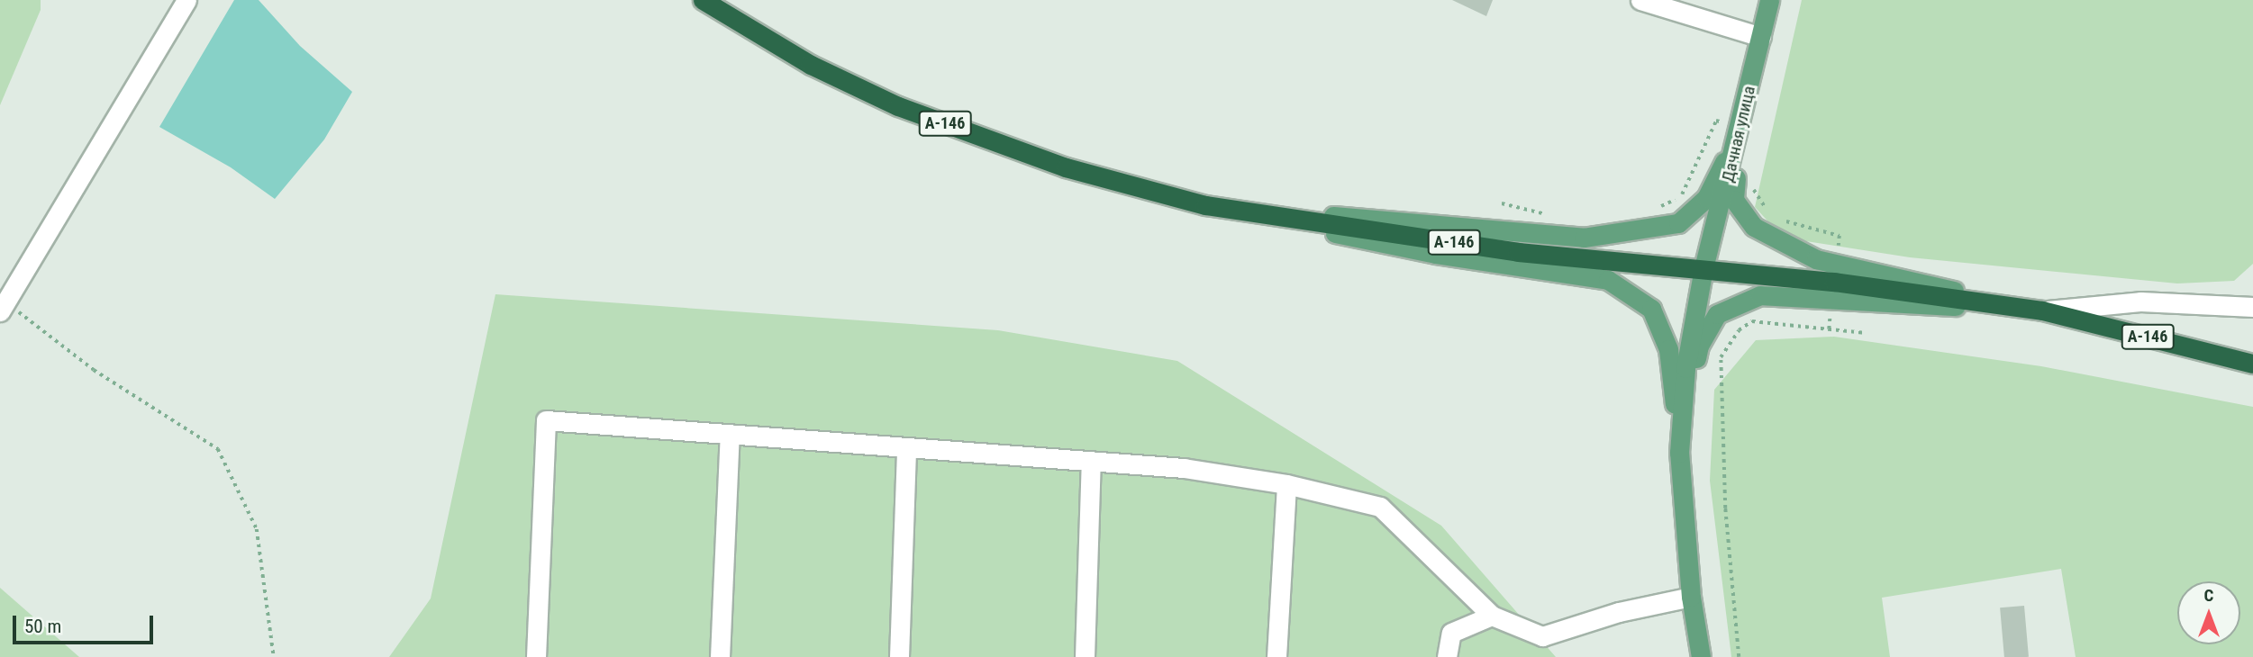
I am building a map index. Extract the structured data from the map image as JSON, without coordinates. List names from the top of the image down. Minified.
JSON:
{"streets":{"highway":["А-146"],"main road":["Дачная улица"]},"crossings":[["А-146","Дачная улица"]],"scale_bar":"50 m","north":"top"}
